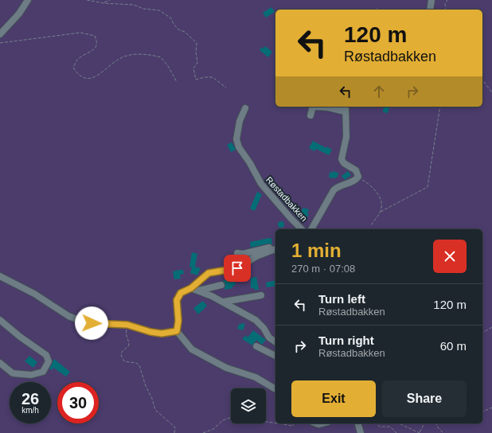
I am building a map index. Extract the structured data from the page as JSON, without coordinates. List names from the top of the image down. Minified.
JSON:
{"streets":{"street":["Røstadbakken"]},"page":{"turn":["120 m","Røstadbakken"],"heading":["1 min","270 m · 07:08"],"list":[{"name":"Turn left","note":"Røstadbakken","value":"120 m"},{"name":"Turn right","note":"Røstadbakken","value":"60 m"}],"buttons":["Exit","Share"],"speed":"26 km/h","limit":"30"}}
